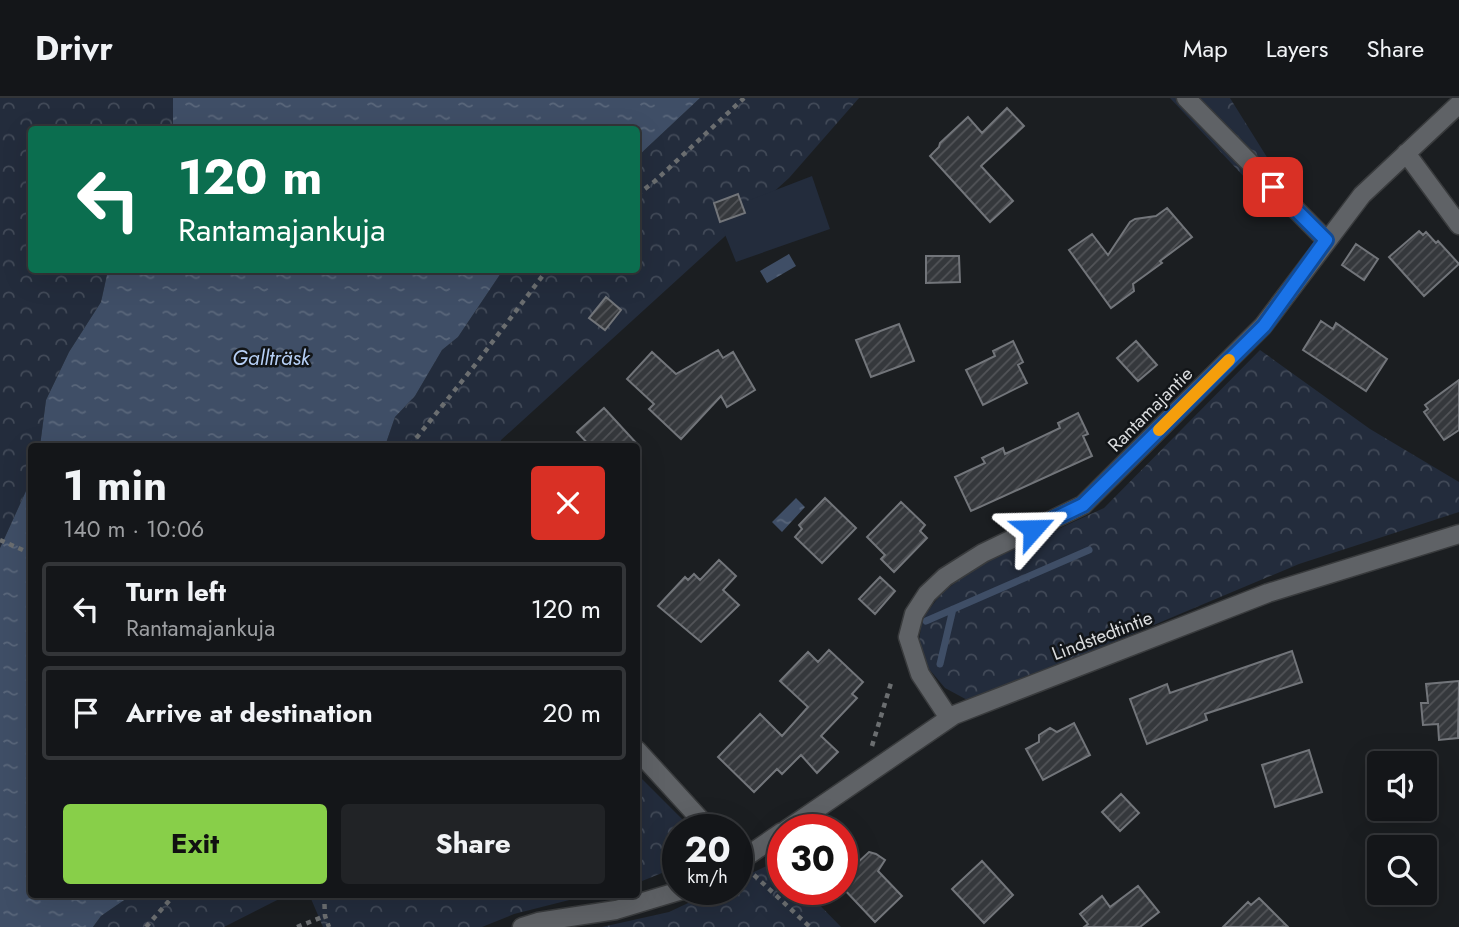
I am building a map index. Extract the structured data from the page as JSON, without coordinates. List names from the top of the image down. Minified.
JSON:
{"streets":{"street":["Rantamajantie","Lindstedtintie"]},"crossings":[["Rantamajantie","Lindstedtintie"]],"water":["Gallträsk"],"page":{"header":"Drivr","nav":["Map","Layers","Share"],"turn":["120 m","Rantamajankuja"],"heading":["1 min","140 m · 10:06"],"list":[{"name":"Turn left","note":"Rantamajankuja","value":"120 m"},{"name":"Arrive at destination","value":"20 m"}],"buttons":["Exit","Share"],"speed":"20 km/h","limit":"30"}}
